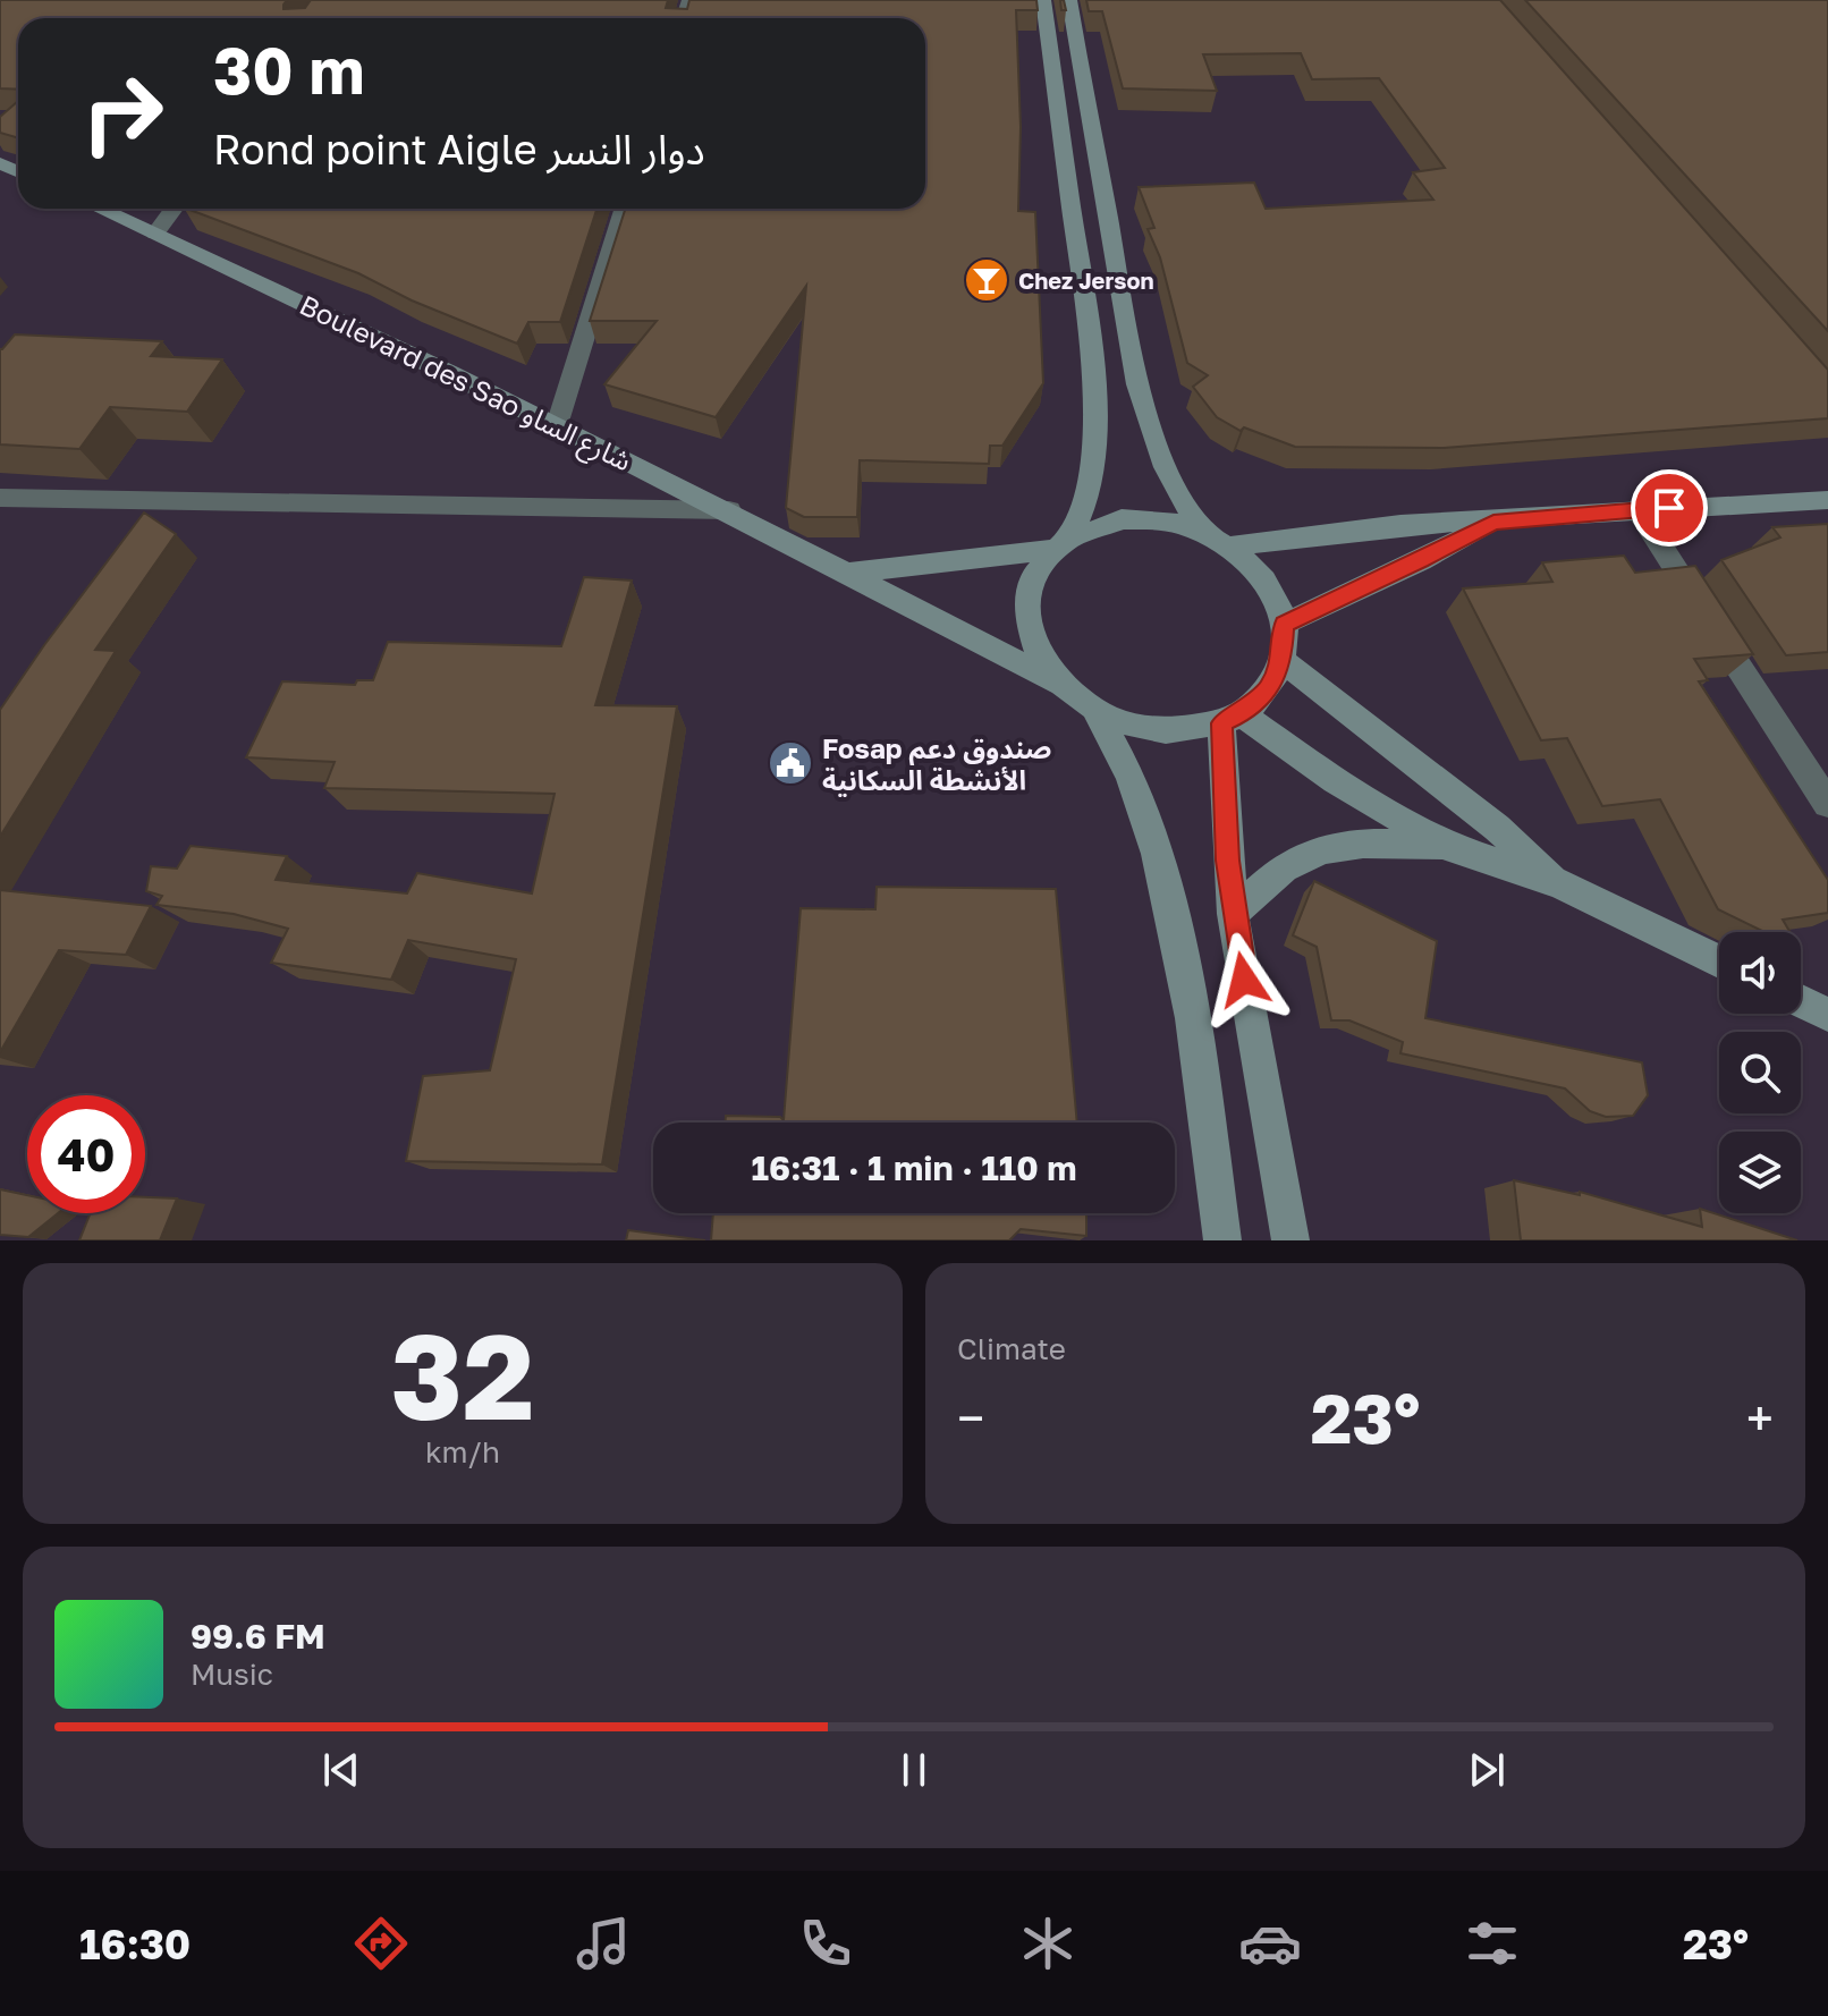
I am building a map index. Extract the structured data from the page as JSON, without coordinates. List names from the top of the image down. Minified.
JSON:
{"streets":{"street":["Boulevard des Sao شارع الساو"]},"places":{"bar":["Chez Jerson"],"public building":["Fosap صندوق دعم الأنشطة السكانية"]},"page":{"turn":["30 m","Rond point Aigle دوار النسر"],"limit":"40","trip":"16:31 · 1 min · 110 m","tile":[["32","km/h"],"Climate"],"heat":["−","23°","+"],"song":["99.6 FM","Music"],"tabs":["16:30","23°"]}}
